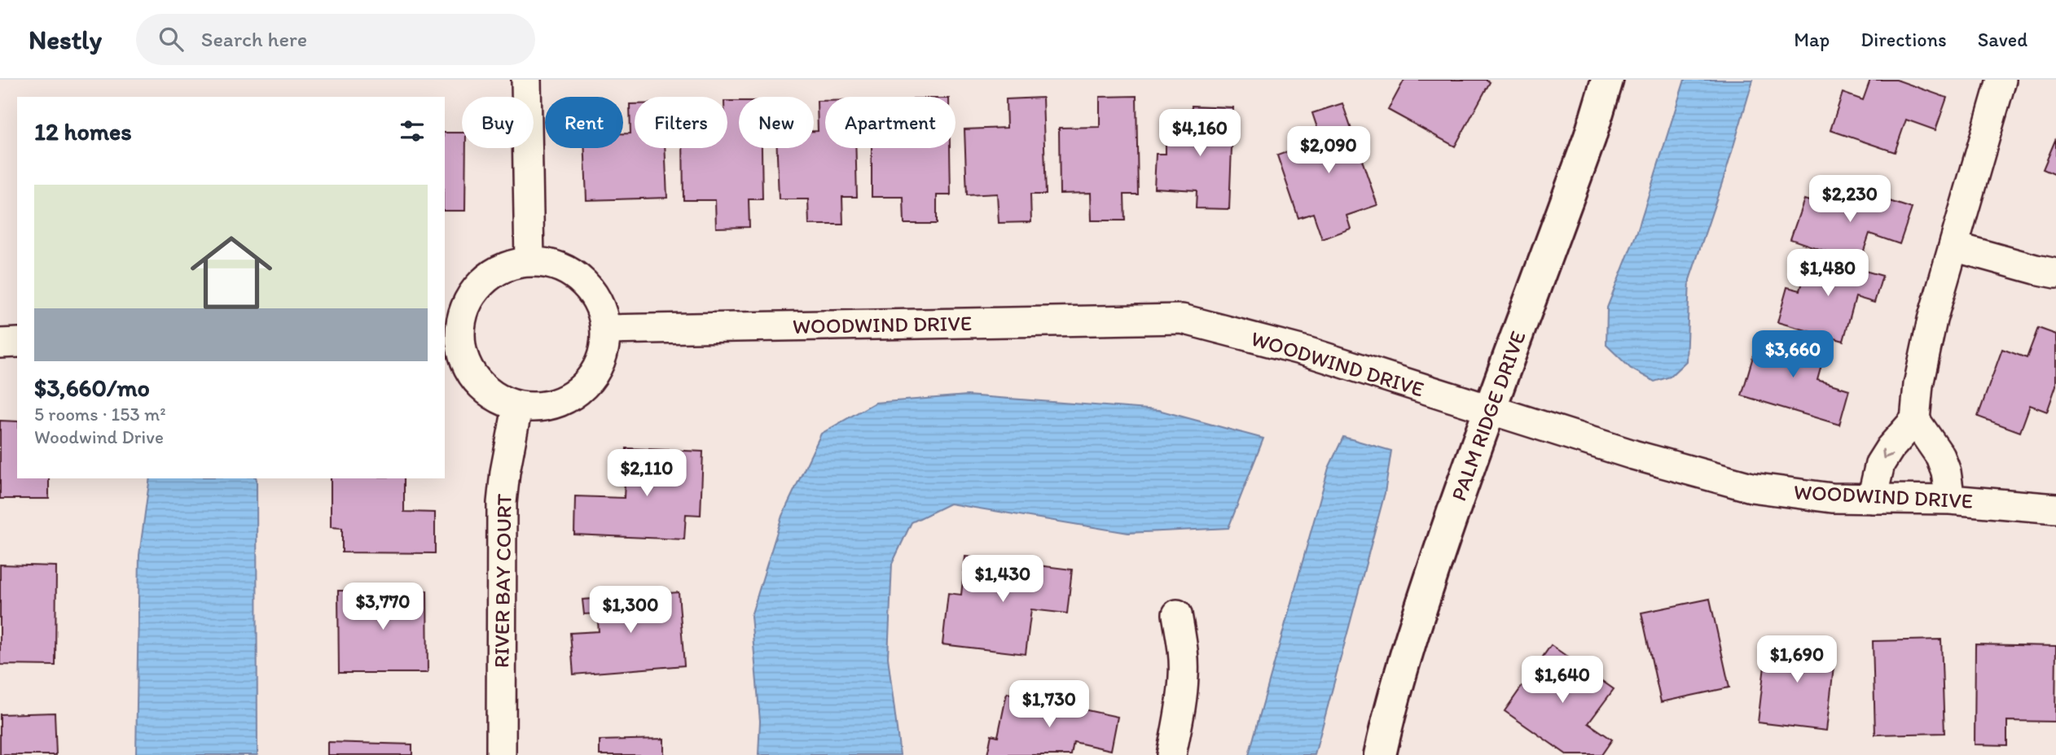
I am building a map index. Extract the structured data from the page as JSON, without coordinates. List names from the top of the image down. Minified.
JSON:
{"streets":{"street":["WOODWIND DRIVE","PALM RIDGE DRIVE","RIVER BAY COURT"]},"crossings":[["WOODWIND DRIVE","PALM RIDGE DRIVE"],["WOODWIND DRIVE","RIVER BAY COURT"]],"page":{"header":"Nestly","search":"Search here","nav":["Map","Directions","Saved"],"chip":["Buy","Rent","Filters","New","Apartment"],"heading":"12 homes","price":["$4,160","$2,090","$2,230","$1,480","$3,660","$2,110","$1,430","$3,770","$1,300","$1,690","$1,640","$1,730"],"list":[{"name":"$3,660/mo","note":"5 rooms · 153 m² · Woodwind Drive"}]}}
